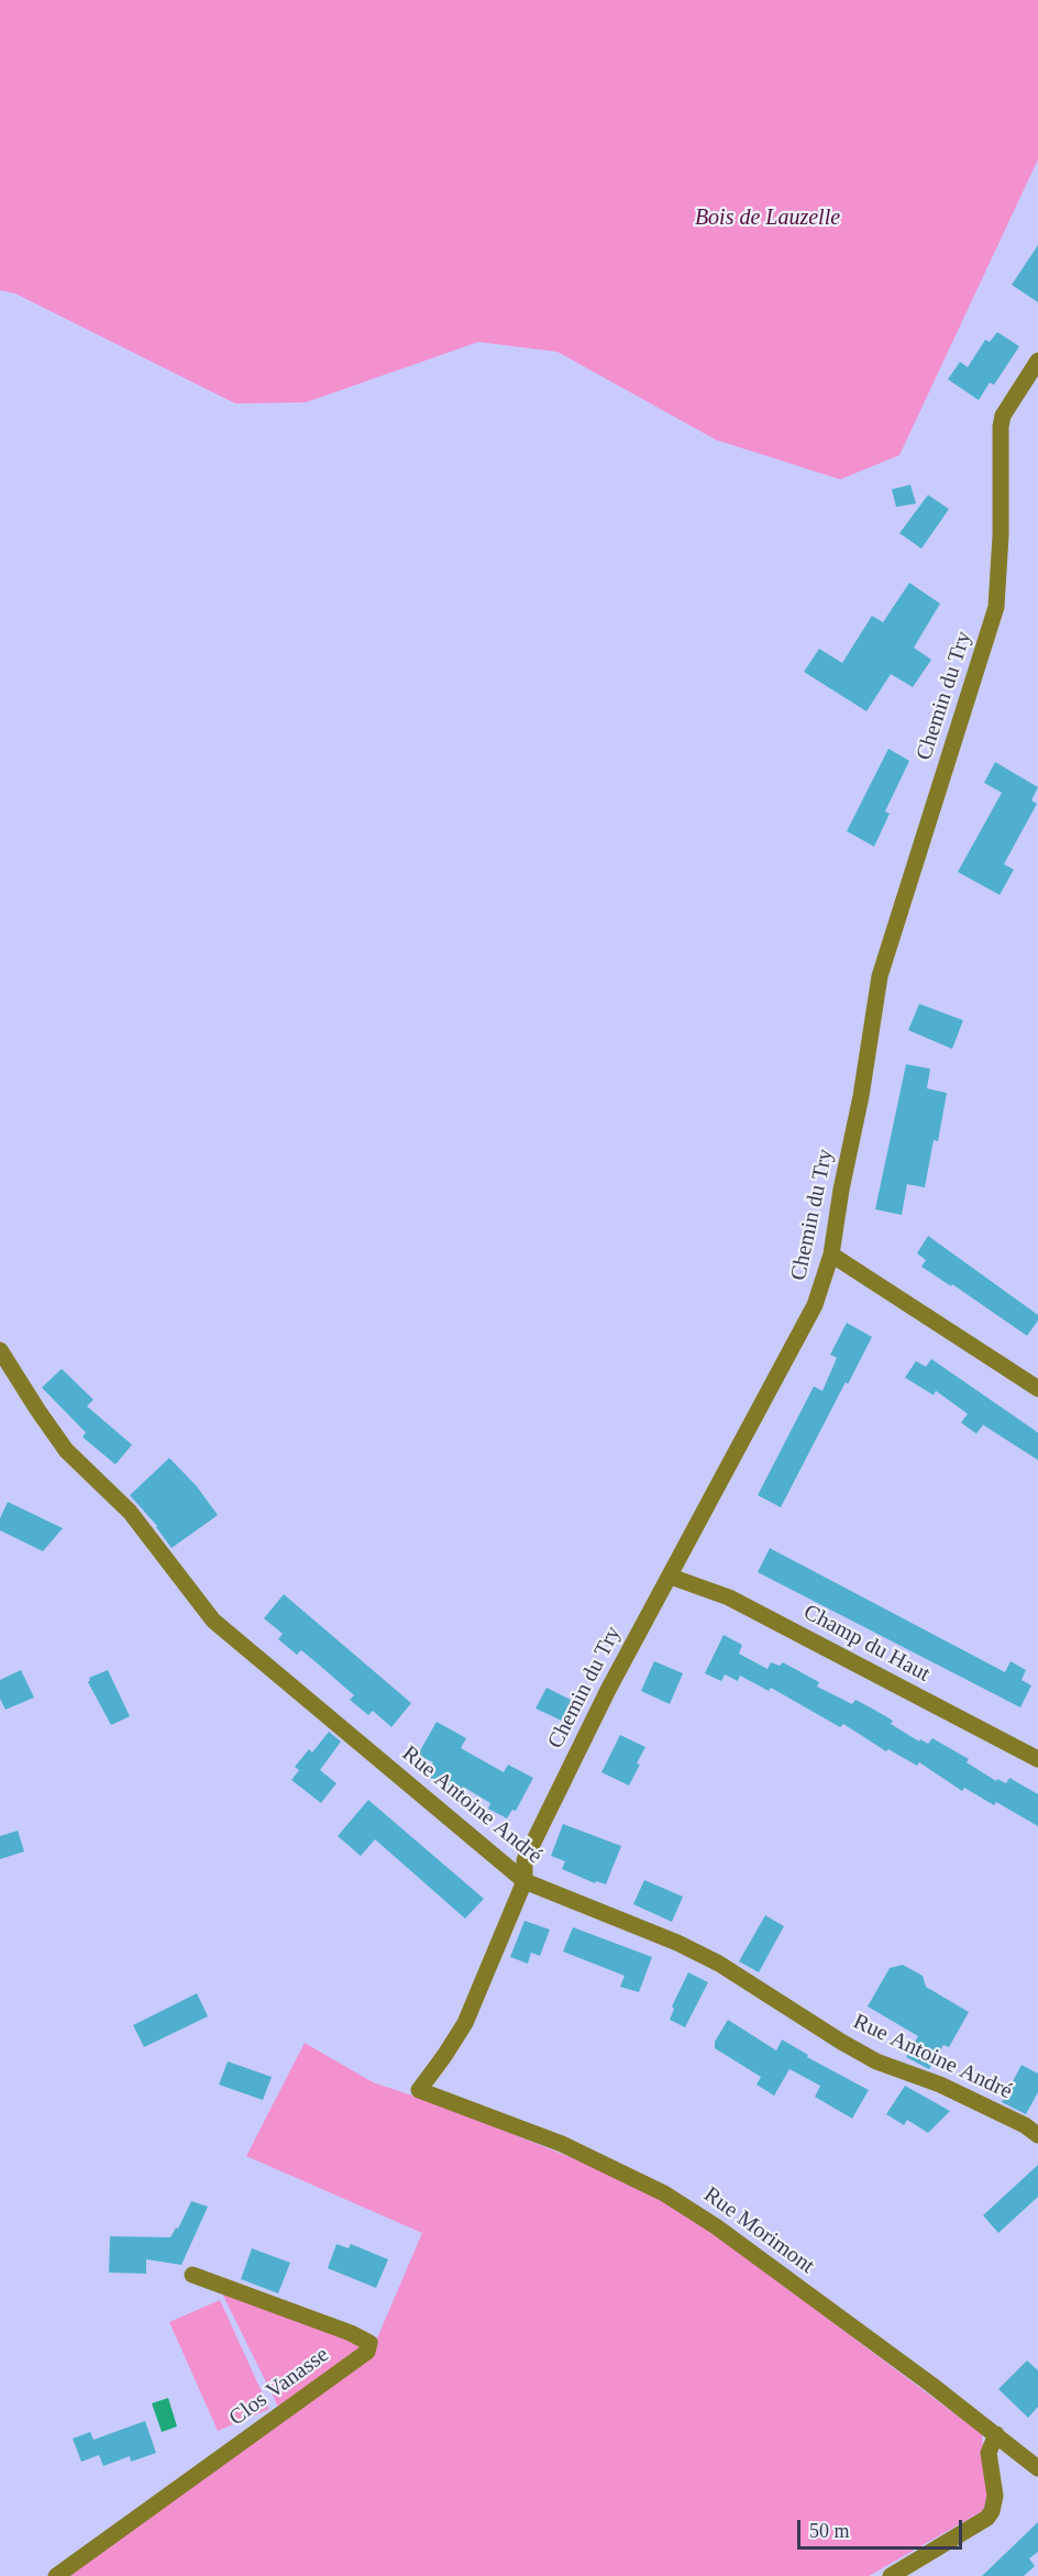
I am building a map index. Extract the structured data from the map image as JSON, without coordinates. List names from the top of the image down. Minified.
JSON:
{"streets":{"street":["Chemin du Try","Champ du Haut","Rue Antoine André","Rue Morimont","Clos Vanasse"]},"crossings":[["Chemin du Try","Champ du Haut"],["Chemin du Try","Rue Antoine André"],["Chemin du Try","Rue Morimont"]],"parks":["Bois de Lauzelle"],"scale_bar":"50 m"}
